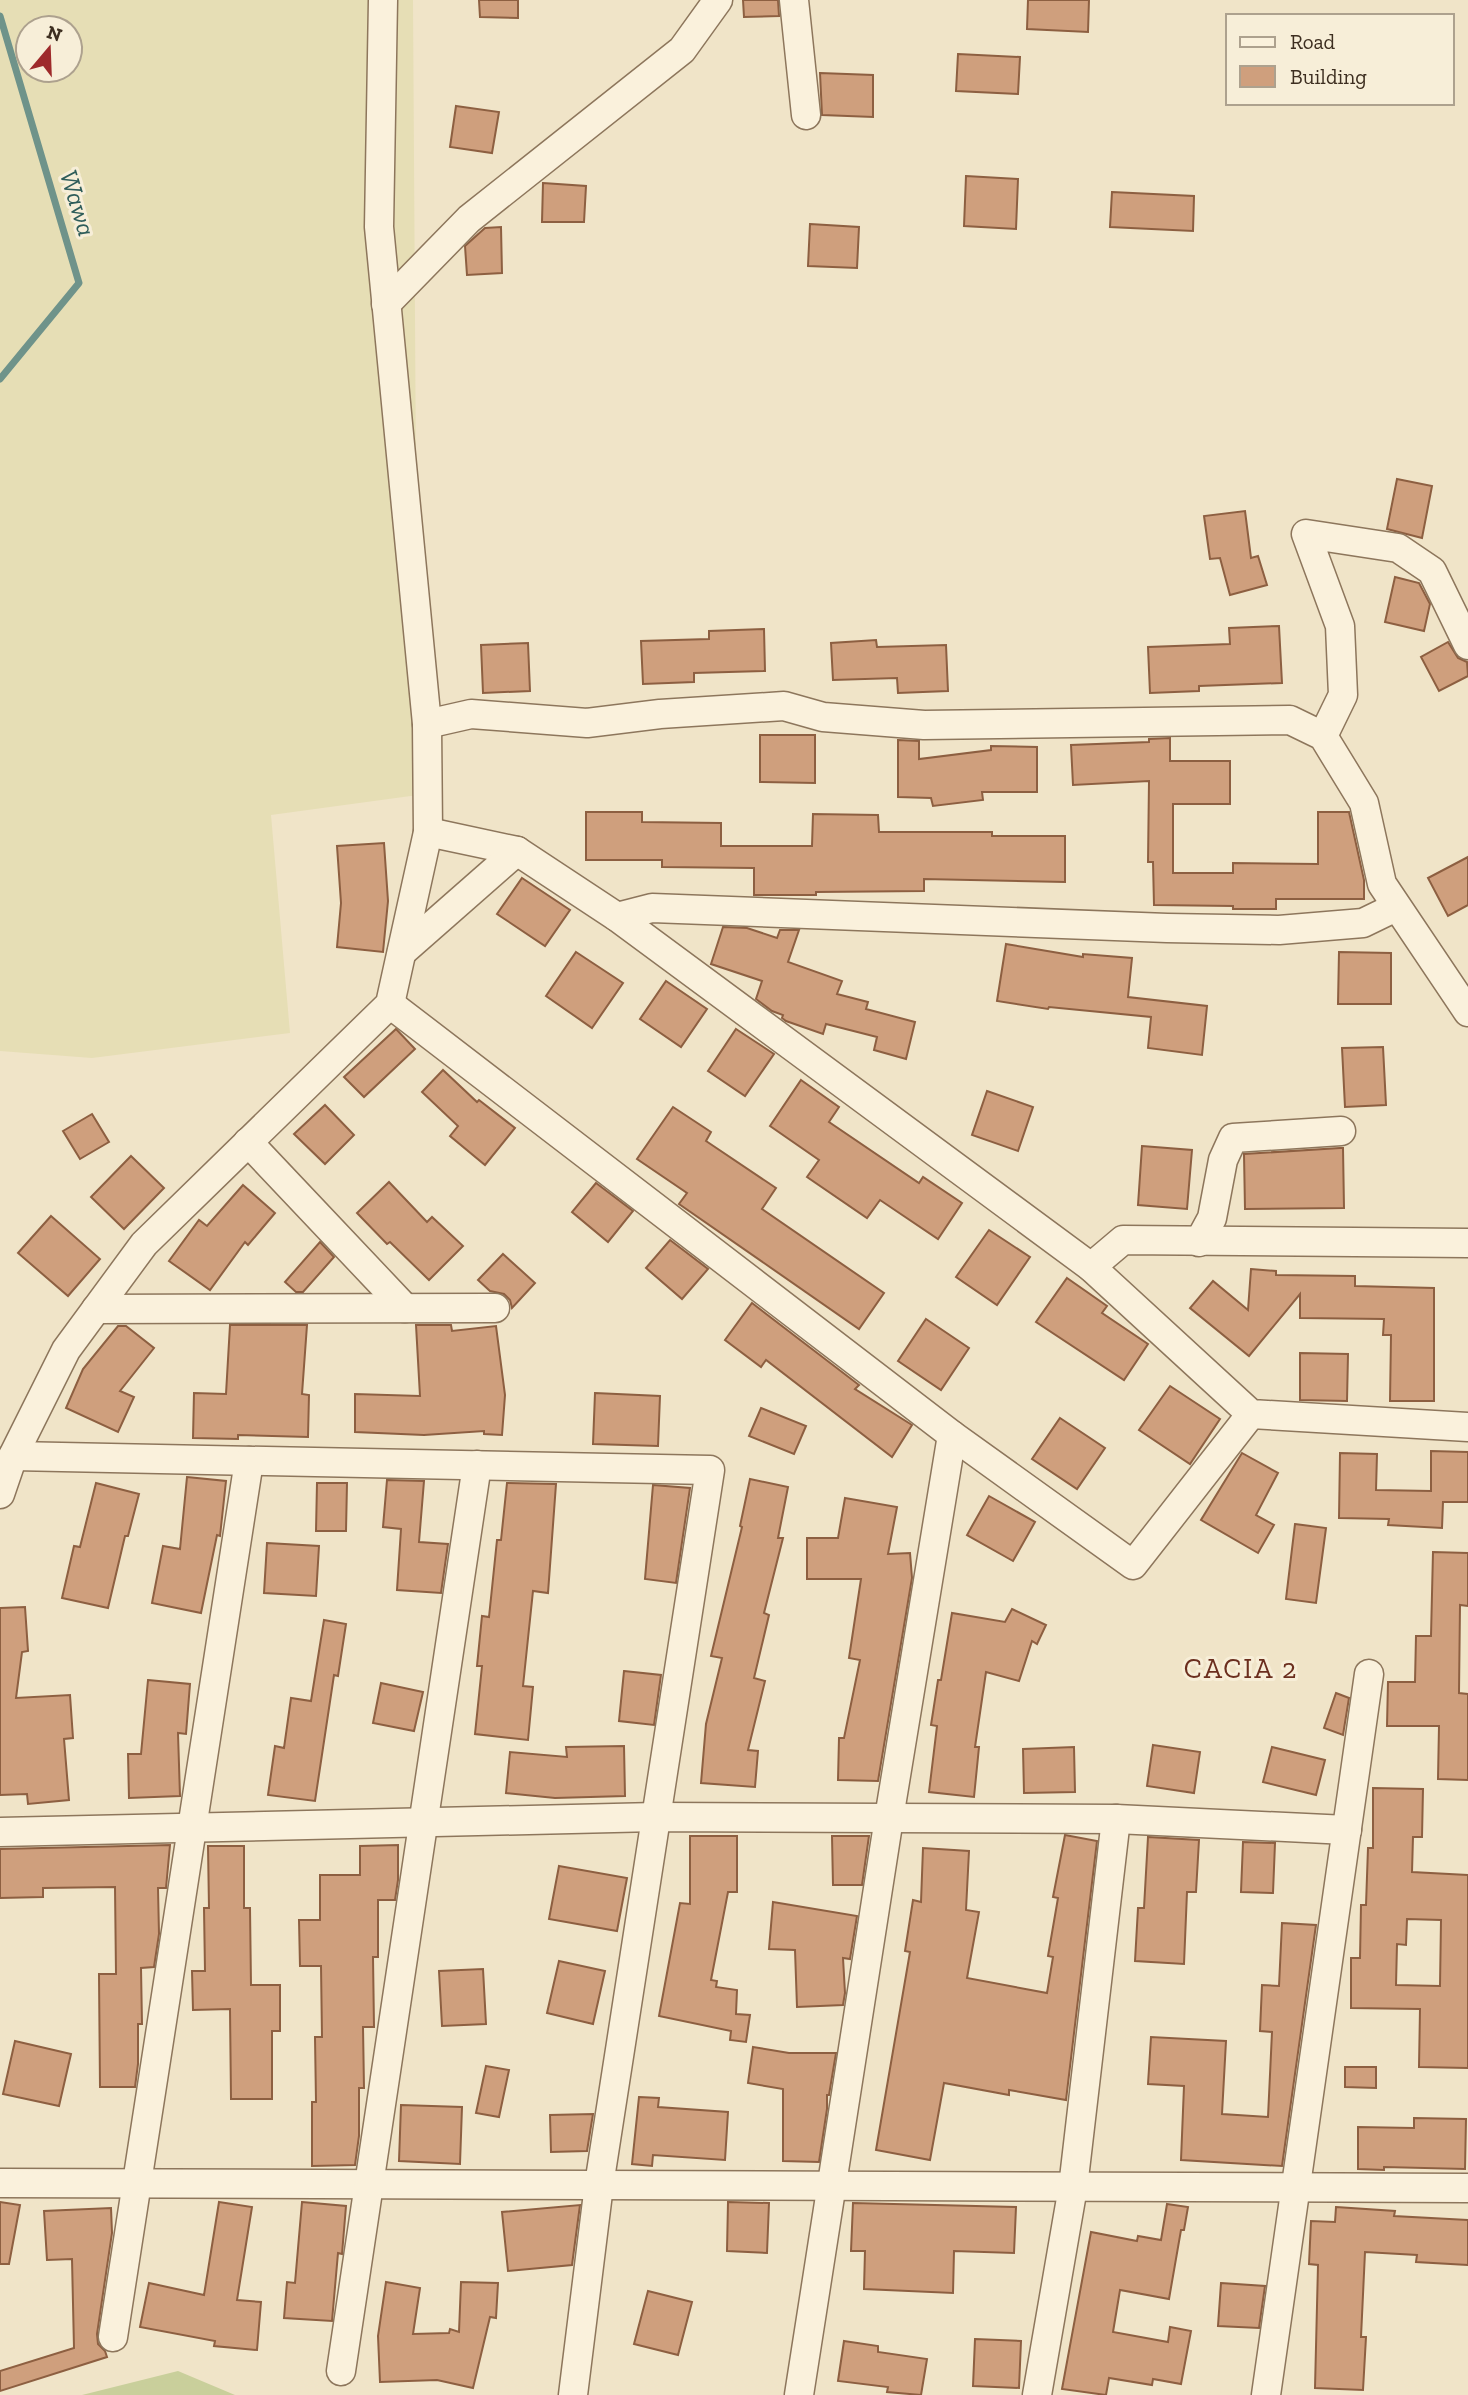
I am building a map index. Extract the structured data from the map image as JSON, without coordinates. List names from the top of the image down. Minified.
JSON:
{"districts":["CACIA 2"],"water":["Wawa"],"legend":["Road","Building"],"north":"top"}
